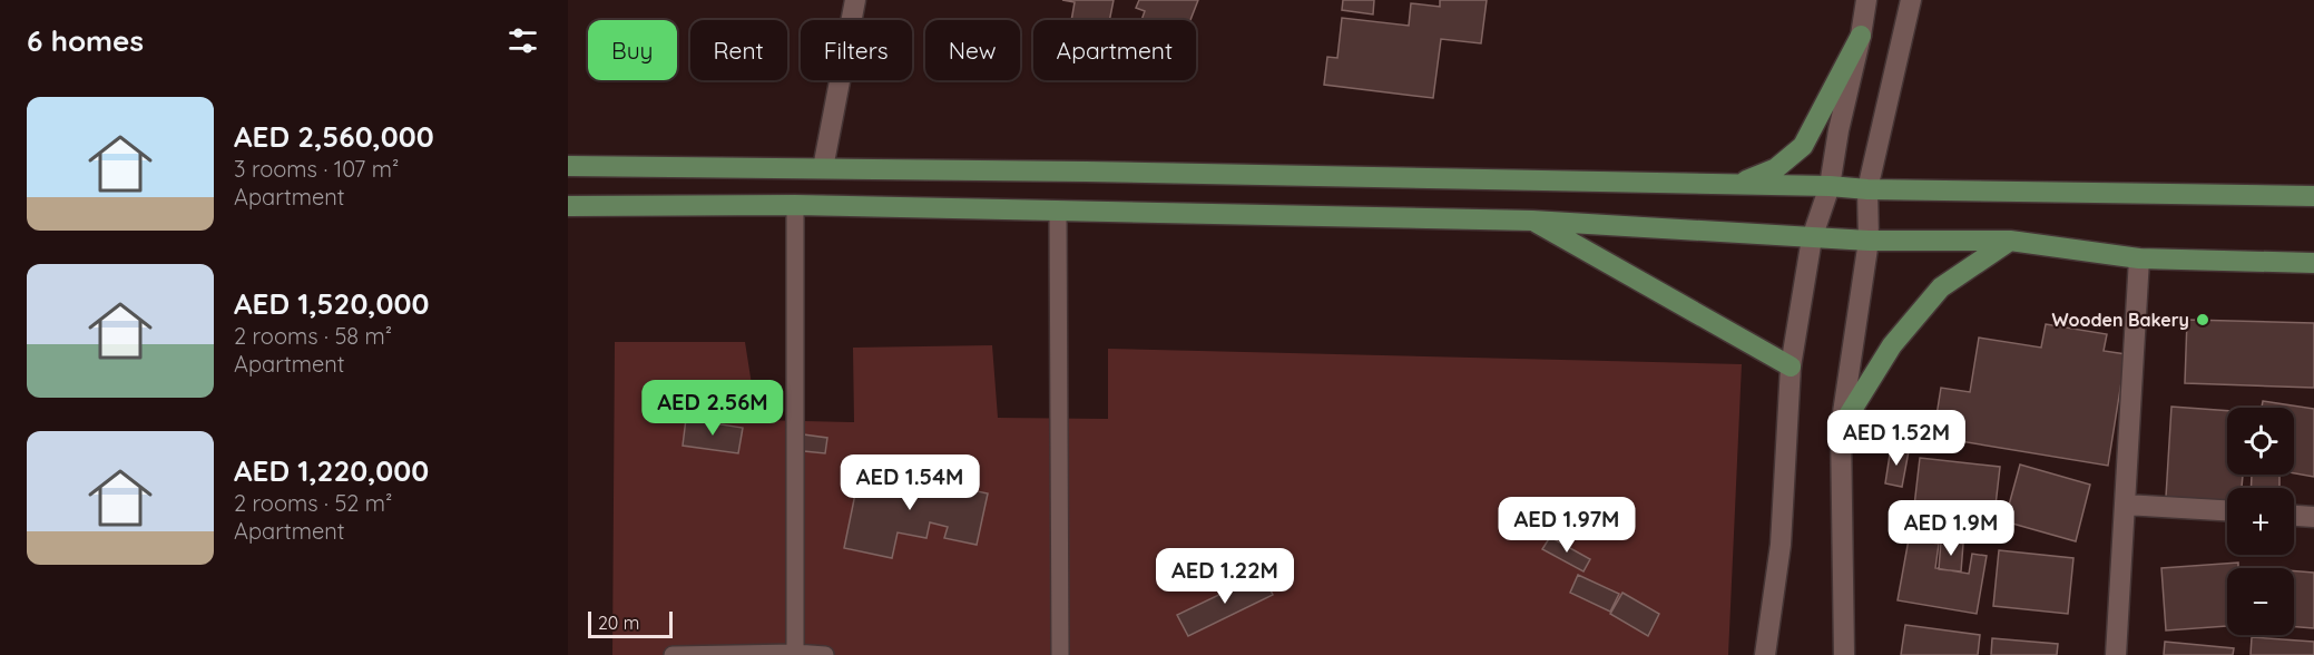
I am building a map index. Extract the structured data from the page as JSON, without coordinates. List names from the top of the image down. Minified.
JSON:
{"places":["Wooden Bakery"],"scale_bar":"20 m","page":{"heading":"6 homes","chip":["Buy","Rent","Filters","New","Apartment"],"list":[{"name":"AED 2,560,000","note":"3 rooms · 107 m² · Apartment"},{"name":"AED 1,520,000","note":"2 rooms · 58 m² · Apartment"},{"name":"AED 1,220,000","note":"2 rooms · 52 m² · Apartment"}],"price":["AED 2.56M","AED 1.52M","AED 1.54M","AED 1.97M","AED 1.9M","AED 1.22M"],"map_buttons":["+","−"],"scale":"20 m"}}
